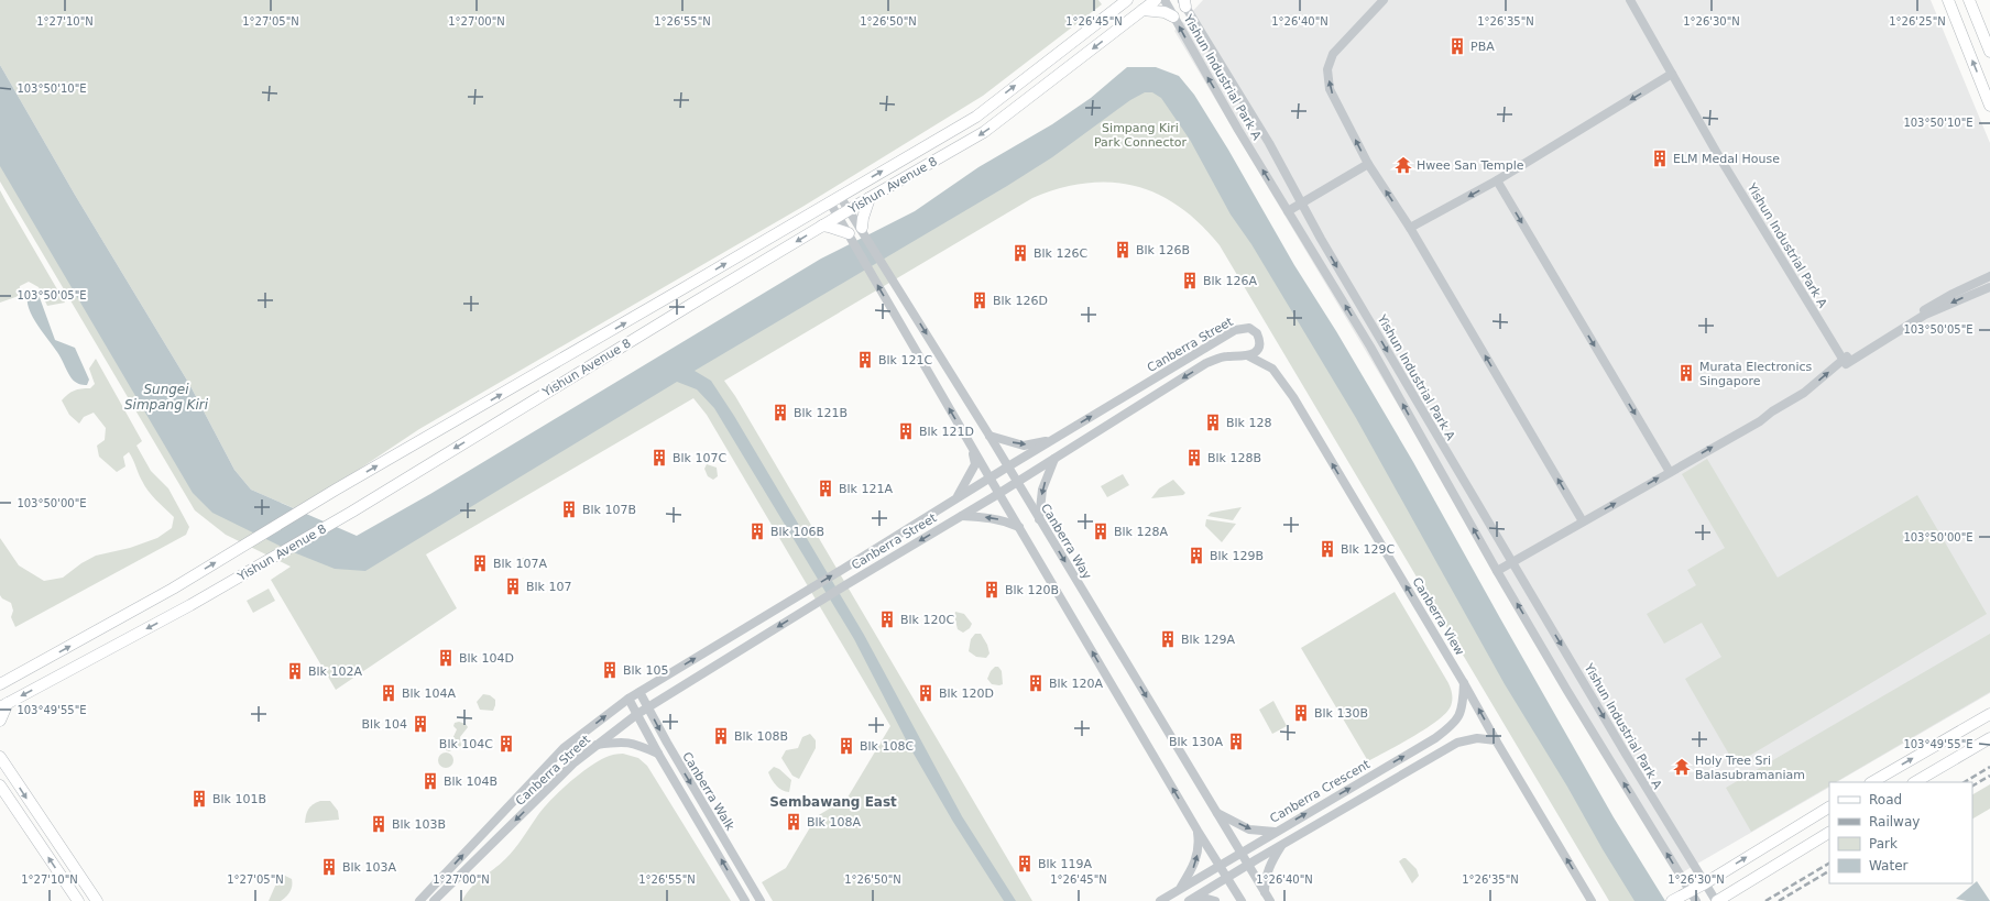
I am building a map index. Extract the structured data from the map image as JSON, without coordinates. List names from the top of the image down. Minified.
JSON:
{"streets":{"main road":["Yishun Avenue 8"],"street":["Yishun Industrial Park A","Canberra Street","Canberra Way","Canberra View","Canberra Walk","Canberra Crescent"]},"crossings":[["Yishun Avenue 8","Canberra Way"],["Canberra Street","Canberra Way"],["Canberra Street","Canberra View"],["Canberra Street","Canberra Walk"],["Canberra Way","Canberra Crescent"],["Canberra View","Canberra Crescent"]],"one_way":["Canberra View"],"districts":["Sembawang East"],"water":["Sungei Simpang Kiri"],"parks":["Simpang Kiri Park Connector"],"places":{"building":["PBA","ELM Medal House","Blk 126B","Blk 126C","Blk 126A","Blk 126D","Blk 121C","Murata Electronics Singapore","Blk 121B","Blk 128","Blk 121D","Blk 107C","Blk 128B","Blk 121A","Blk 107B","Blk 106B","Blk 128A","Blk 129C","Blk 129B","Blk 107A","Blk 107","Blk 120B","Blk 120C","Blk 129A","Blk 104D","Blk 105","Blk 102A","Blk 120A","Blk 104A","Blk 120D","Blk 130B","Blk 104","Blk 108B","Blk 130A","Blk 104C","Blk 108C","Blk 104B","Blk 101B","Blk 108A","Blk 103B","Blk 119A","Blk 103A"],"temple":["Hwee San Temple","Holy Tree Sri Balasubramaniam"]},"legend":["Road","Railway","Park","Water"],"coordinates":["1°27'10\"N","1°27'05\"N","1°27'00\"N","1°26'55\"N","1°26'50\"N","1°26'45\"N","1°26'40\"N","1°26'35\"N","1°26'30\"N","1°26'25\"N","103°50'10\"E","103°50'05\"E","103°50'00\"E","103°49'55\"E"]}
